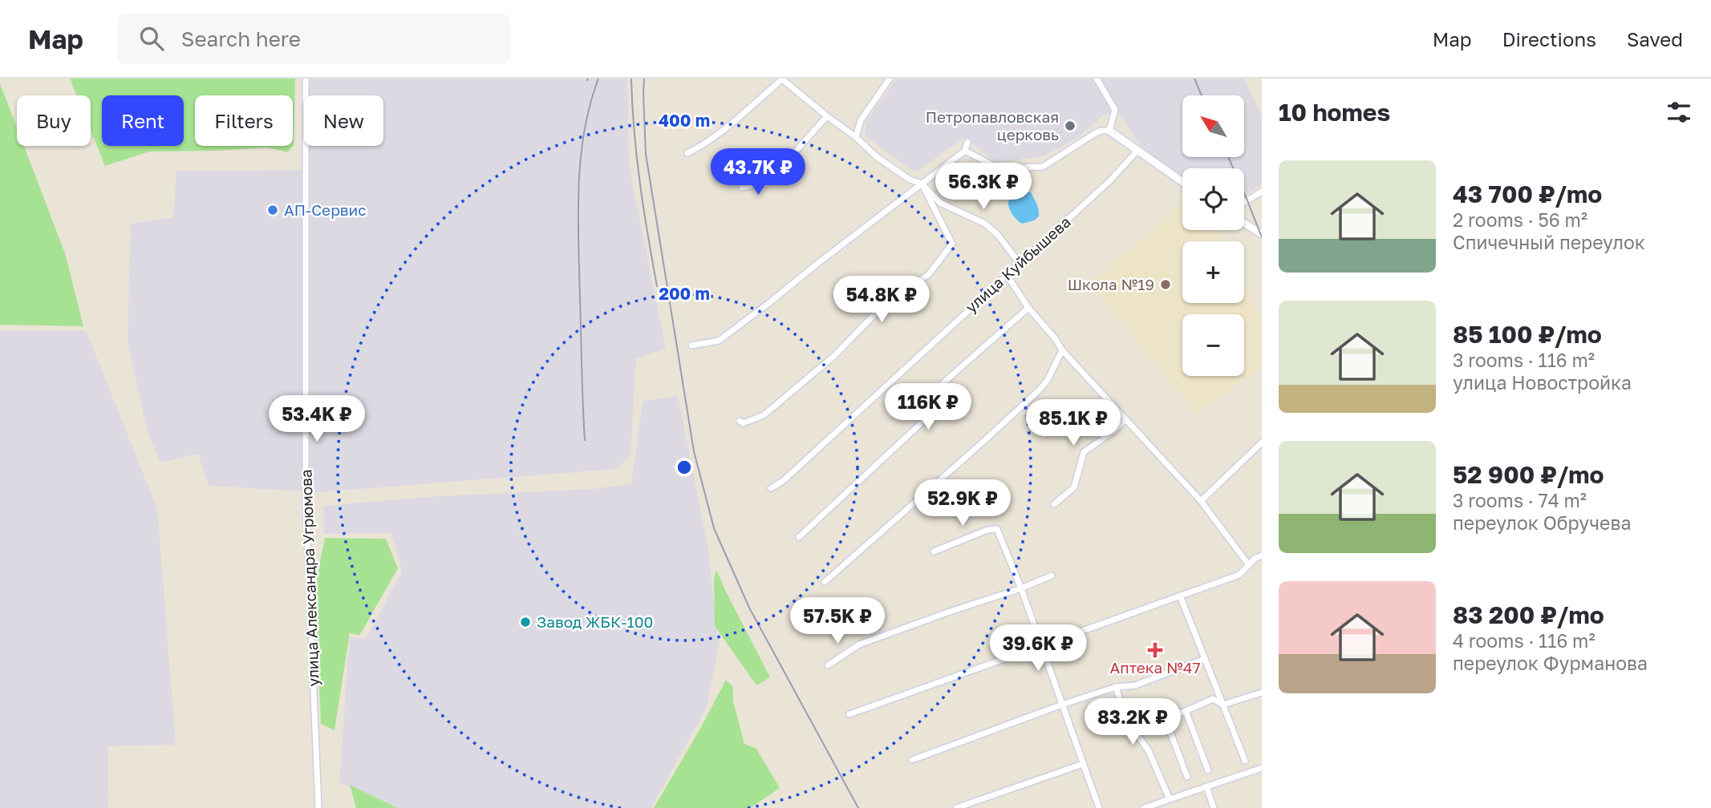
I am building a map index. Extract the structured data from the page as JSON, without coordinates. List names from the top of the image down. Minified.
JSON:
{"streets":{"street":["улица Куйбышева","улица Александра Угрюмова"]},"places":{"other":["Петропавловская церковь","АП-Сервис","Школа №19","Завод ЖБК-100"],"health":["Аптека №47"]},"north":"top left","page":{"header":"Map","search":"Search here","nav":["Map","Directions","Saved"],"heading":"10 homes","map_buttons":["+","−"],"chip":["Buy","Rent","Filters","New"],"list":[{"name":"43 700 ₽/mo","note":"2 rooms · 56 m² · Спичечный переулок"},{"name":"85 100 ₽/mo","note":"3 rooms · 116 m² · улица Новостройка"},{"name":"52 900 ₽/mo","note":"3 rooms · 74 m² · переулок Обручева"},{"name":"83 200 ₽/mo","note":"4 rooms · 116 m² · переулок Фурманова"}],"price":["43.7K ₽","56.3K ₽","54.8K ₽","116K ₽","53.4K ₽","85.1K ₽","52.9K ₽","57.5K ₽","39.6K ₽","83.2K ₽"]},"rings":["400 m","200 m"]}
